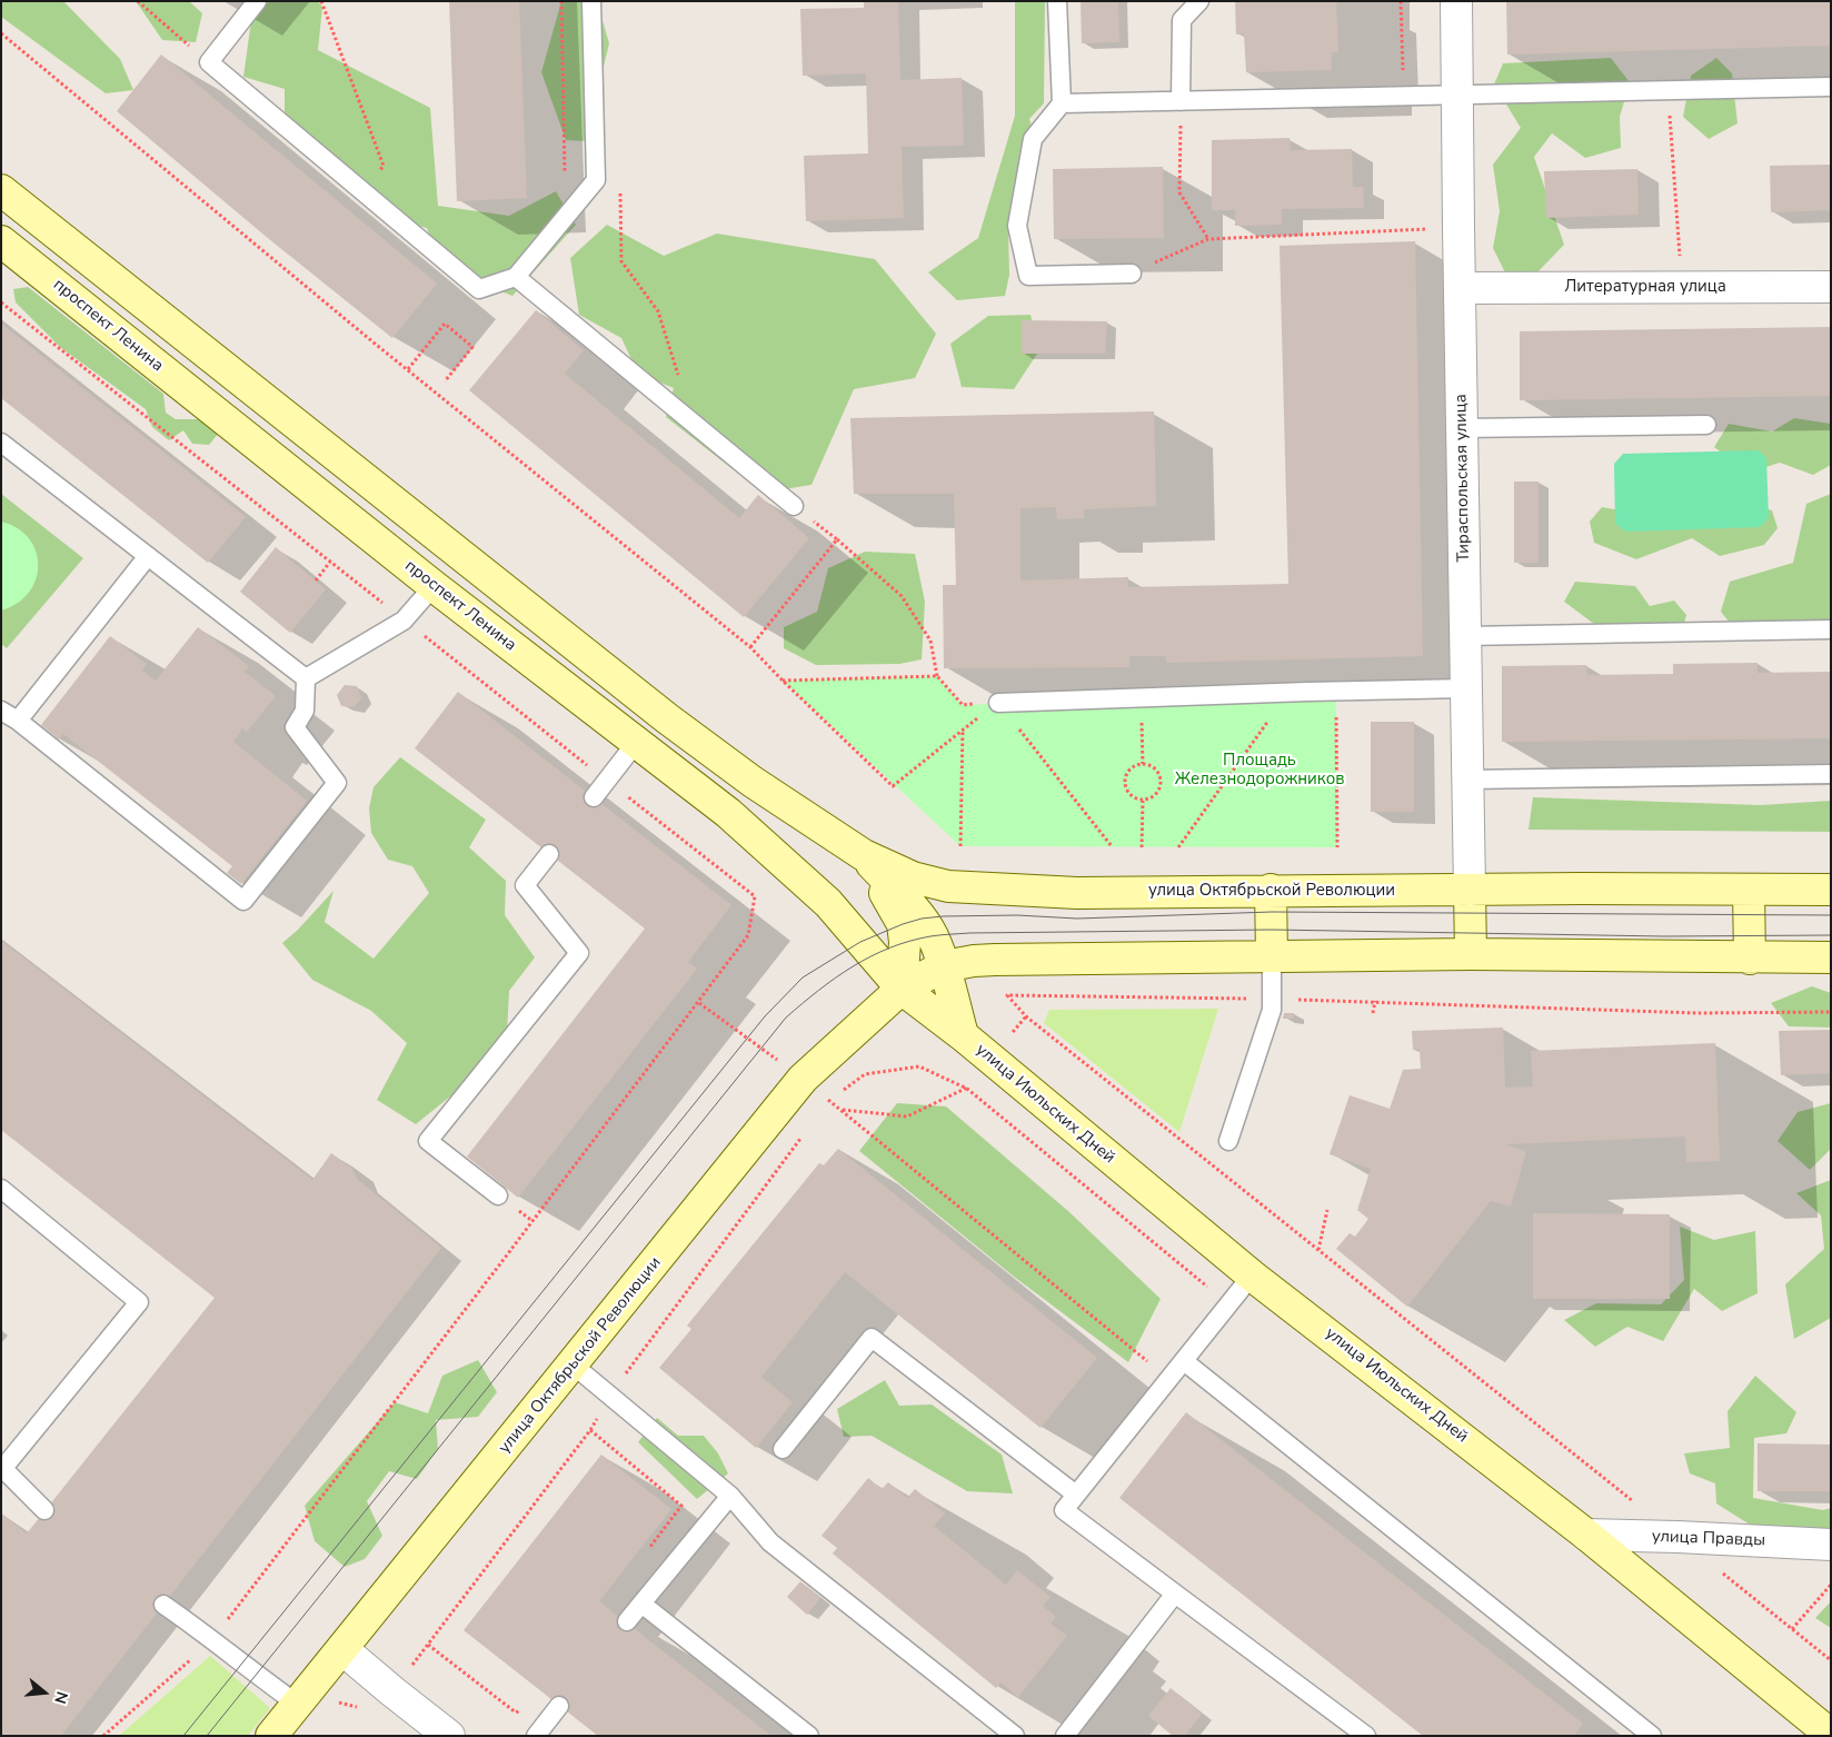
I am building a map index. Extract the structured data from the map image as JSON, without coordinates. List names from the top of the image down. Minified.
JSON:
{"streets":{"main road":["проспект Ленина","Тираспольская улица","улица Октябрьской Революции","улица Июльских Дней"],"street":["Литературная улица","улица Правды"]},"crossings":[["Литературная улица","Тираспольская улица"],["проспект Ленина","улица Октябрьской Революции"],["проспект Ленина","улица Июльских Дней"],["Тираспольская улица","улица Октябрьской Революции"],["улица Октябрьской Революции","улица Июльских Дней"],["улица Июльских Дней","улица Правды"]],"parks":["Площадь Железнодорожников"],"north":"right"}
